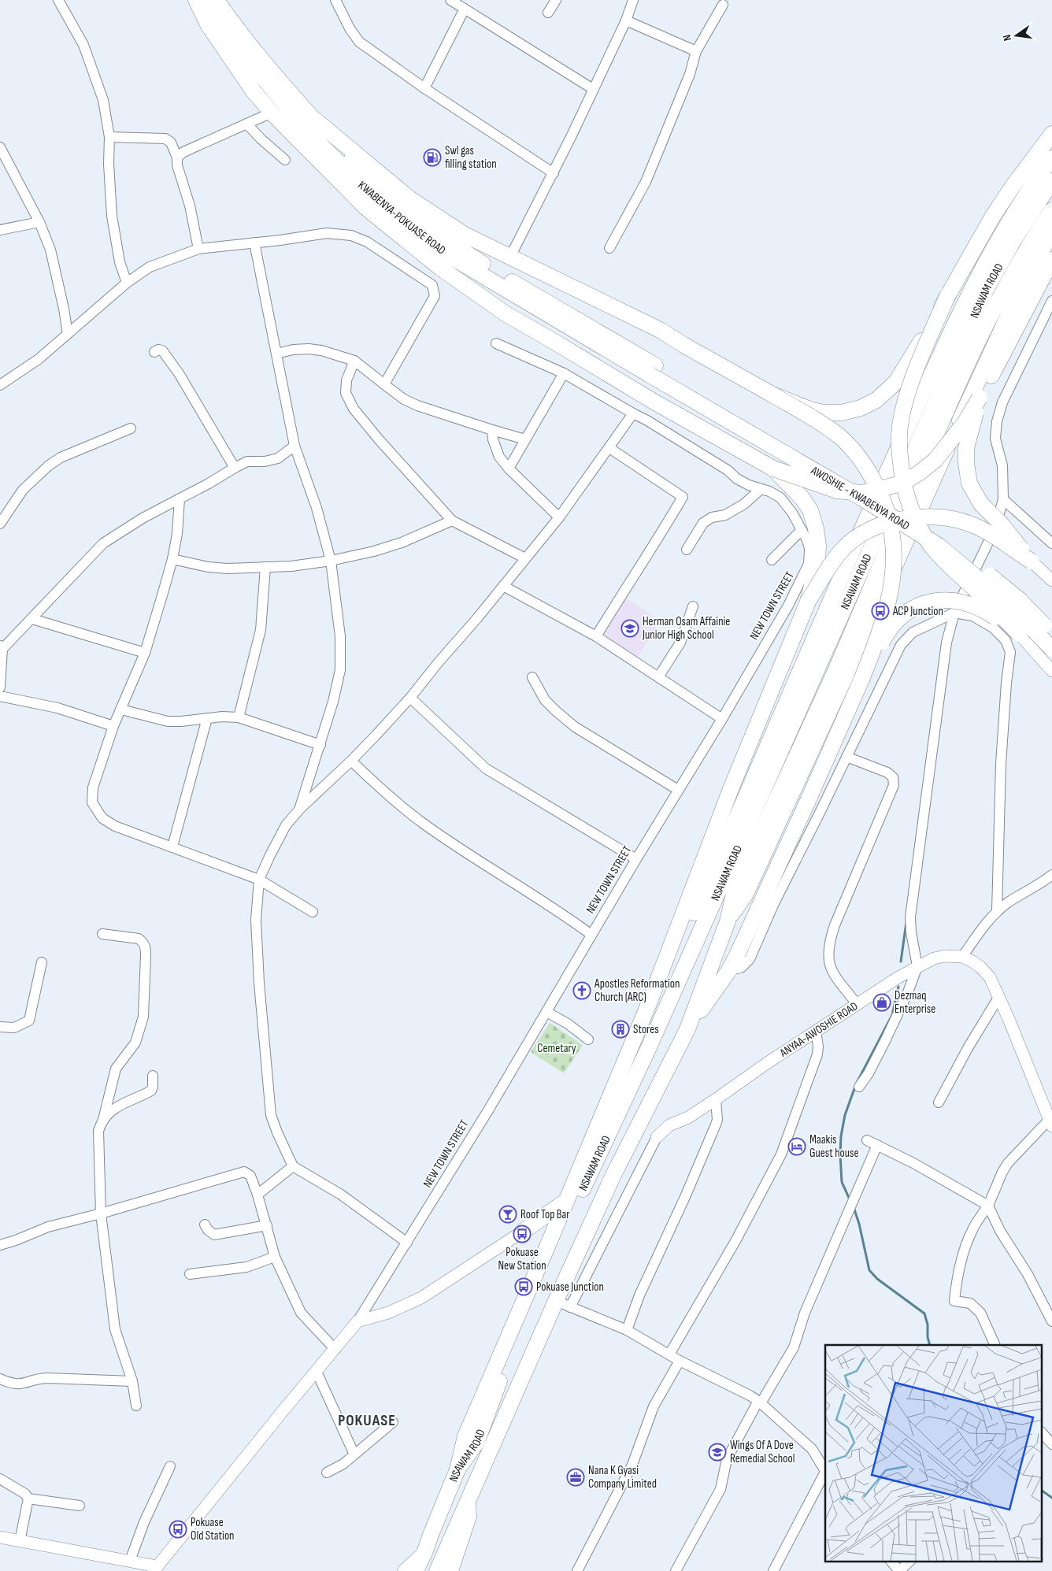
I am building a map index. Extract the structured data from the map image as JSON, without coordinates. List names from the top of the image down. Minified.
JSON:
{"streets":{"main road":["KWABENYA-POKUASE ROAD","NSAWAM ROAD","AWOSHIE - KWABENYA ROAD"],"street":["NEW TOWN STREET","ANYAA-AWOSHIE ROAD"]},"crossings":[["KWABENYA-POKUASE ROAD","AWOSHIE - KWABENYA ROAD"]],"districts":["POKUASE"],"parks":["Cemetary"],"places":{"fuel station":["Swl gas filling station"],"bus stop":["ACP Junction","Pokuase New Station","Pokuase Junction","Pokuase Old Station"],"school or university":["Herman Osam Affainie Junior High School","Wings Of A Dove Remedial School"],"church":["Apostles Reformation Church (ARC)"],"shop":["Dezmaq Enterprise"],"building":["Stores"],"hotel":["Maakis Guest house"],"bar":["Roof Top Bar"],"office":["Nana K Gyasi Company Limited"]},"north":"left"}
